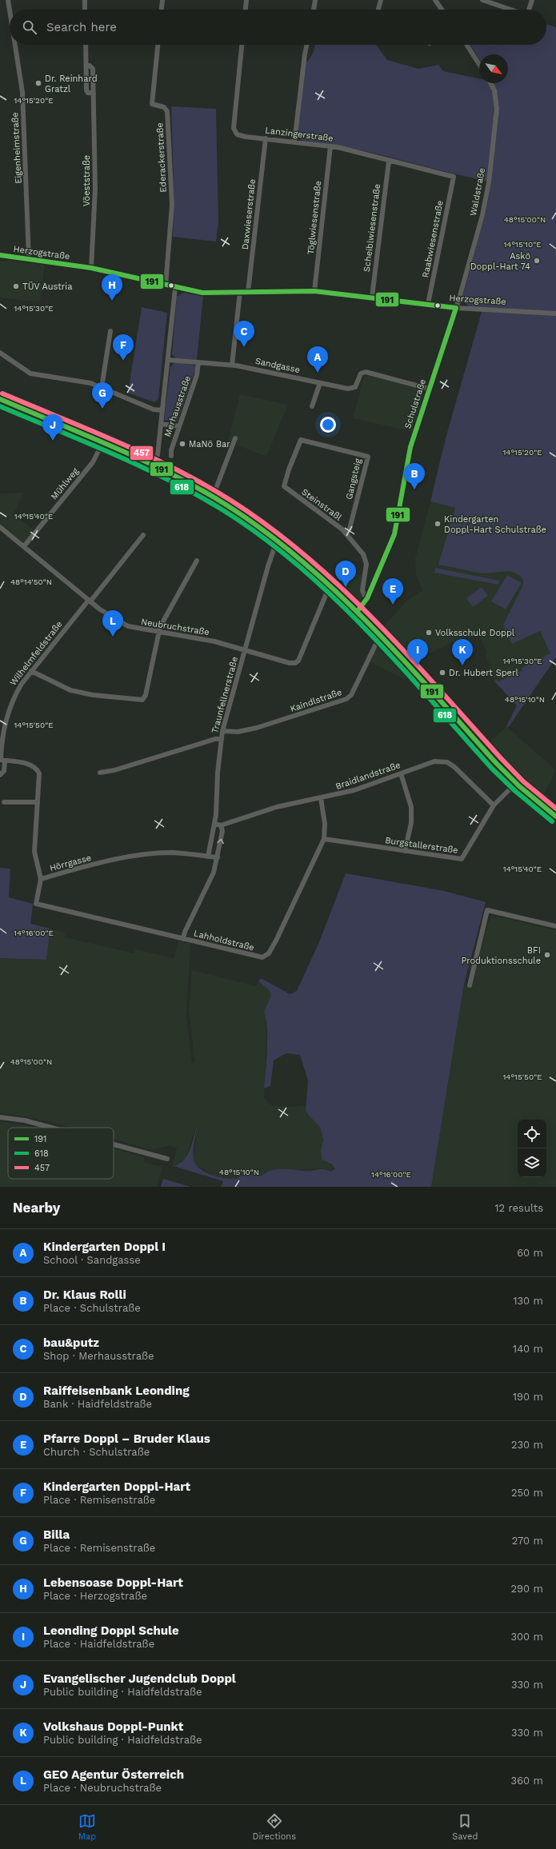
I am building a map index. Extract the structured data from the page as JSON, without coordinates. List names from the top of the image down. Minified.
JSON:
{"streets":{"street":["Lanzingerstraße","Eigenheimstraße","Ederackerstraße","Vöeststraße","Waldstraße","Daxwieserstraße","Töglwiesenstraße","Scheiblwiesenstraße","Raabwiesenstraße","Herzogstraße","Sandgasse","Schulstraße","Merhausstraße","Gangsteig","Mühlweg","Steinstraßl","Neubruchstraße","Wilhelmfeldstraße","Traunfellnerstraße","Kaindlstraße","Braidlandstraße","Burgstallerstraße","Hörrgasse","Lahholdstraße"]},"crossings":[["Lanzingerstraße","Daxwieserstraße"],["Lanzingerstraße","Töglwiesenstraße"],["Lanzingerstraße","Scheiblwiesenstraße"],["Lanzingerstraße","Raabwiesenstraße"],["Eigenheimstraße","Herzogstraße"],["Ederackerstraße","Herzogstraße"],["Vöeststraße","Herzogstraße"],["Waldstraße","Herzogstraße"],["Waldstraße","Schulstraße"],["Daxwieserstraße","Herzogstraße"],["Töglwiesenstraße","Herzogstraße"],["Scheiblwiesenstraße","Herzogstraße"],["Raabwiesenstraße","Herzogstraße"],["Herzogstraße","Schulstraße"],["Sandgasse","Schulstraße"],["Sandgasse","Merhausstraße"],["Schulstraße","Steinstraßl"],["Gangsteig","Steinstraßl"],["Mühlweg","Neubruchstraße"],["Neubruchstraße","Wilhelmfeldstraße"],["Neubruchstraße","Traunfellnerstraße"],["Wilhelmfeldstraße","Hörrgasse"],["Traunfellnerstraße","Kaindlstraße"],["Traunfellnerstraße","Hörrgasse"],["Braidlandstraße","Burgstallerstraße"],["Braidlandstraße","Lahholdstraße"],["Burgstallerstraße","Lahholdstraße"],["Hörrgasse","Lahholdstraße"]],"places":["Dr. Reinhard Gratzl","Askö Doppl-Hart 74","TÜV Austria","MaNö Bar","Kindergarten Doppl-Hart Schulstraße","Volksschule Doppl","Dr. Hubert Sperl","BFI Produktionsschule"],"lines":["transit line 191","transit line 457","transit line 618"],"legend":["191","618","457"],"north":"bottom right","page":{"search":"Search here","pins":["H","C","F","A","G","J","B","D","E","L","I","K"],"heading":["Nearby","12 results"],"list":[{"mark":"A","name":"Kindergarten Doppl I","note":"School · Sandgasse","value":"60 m"},{"mark":"B","name":"Dr. Klaus Rolli","note":"Place · Schulstraße","value":"130 m"},{"mark":"C","name":"bau&putz","note":"Shop · Merhausstraße","value":"140 m"},{"mark":"D","name":"Raiffeisenbank Leonding","note":"Bank · Haidfeldstraße","value":"190 m"},{"mark":"E","name":"Pfarre Doppl – Bruder Klaus","note":"Church · Schulstraße","value":"230 m"},{"mark":"F","name":"Kindergarten Doppl-Hart","note":"Place · Remisenstraße","value":"250 m"},{"mark":"G","name":"Billa","note":"Place · Remisenstraße","value":"270 m"},{"mark":"H","name":"Lebensoase Doppl-Hart","note":"Place · Herzogstraße","value":"290 m"},{"mark":"I","name":"Leonding Doppl Schule","note":"Place · Haidfeldstraße","value":"300 m"},{"mark":"J","name":"Evangelischer Jugendclub Doppl","note":"Public building · Haidfeldstraße","value":"330 m"},{"mark":"K","name":"Volkshaus Doppl-Punkt","note":"Public building · Haidfeldstraße","value":"330 m"},{"mark":"L","name":"GEO Agentur Österreich","note":"Place · Neubruchstraße","value":"360 m"}],"nav":["Map","Directions","Saved"]},"coordinates":["14°15'20\"E","48°15'00\"N","14°15'10\"E","14°15'30\"E","14°15'40\"E","48°14'50\"N","48°15'10\"N","14°15'50\"E","14°16'00\"E"]}
